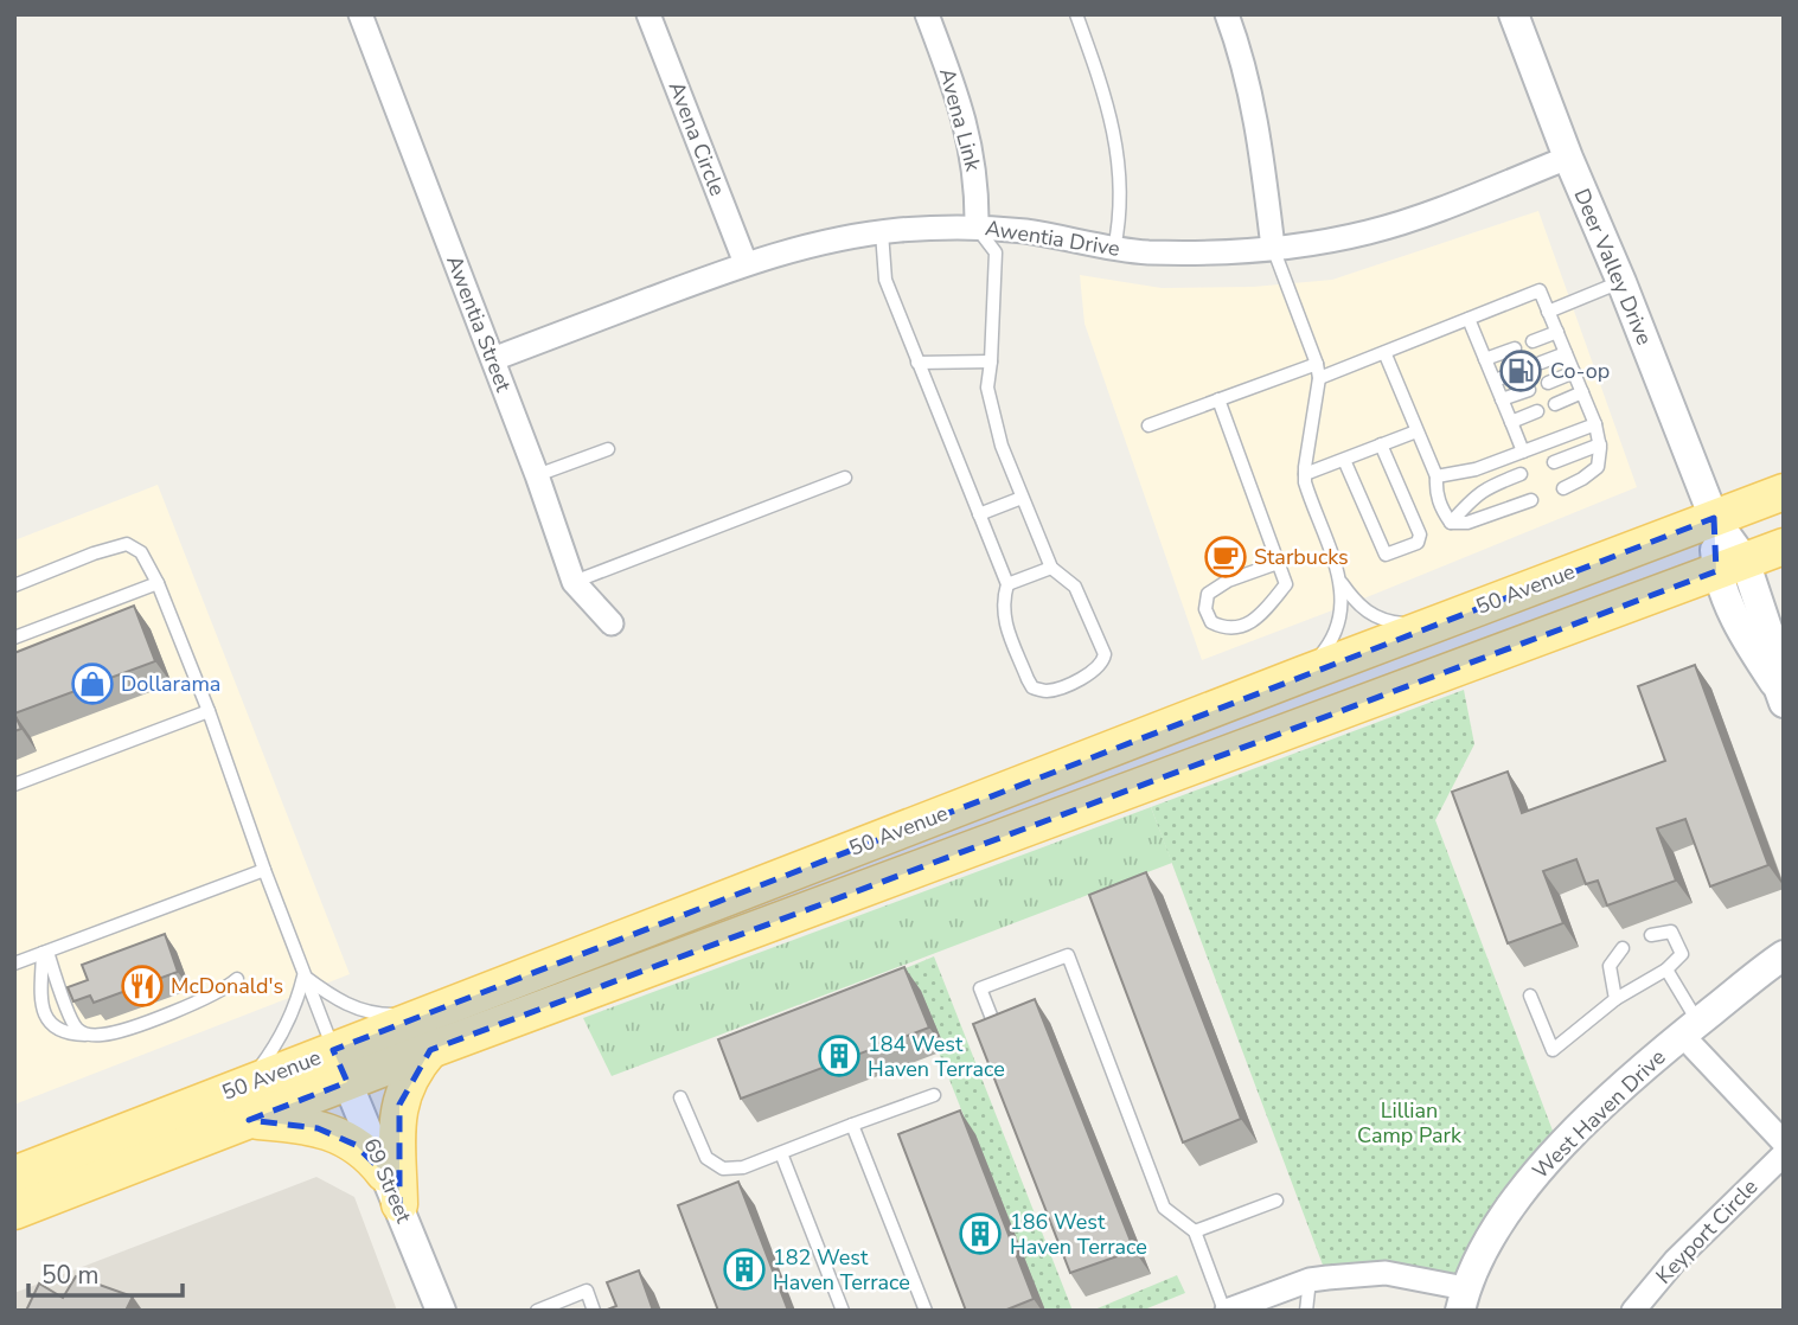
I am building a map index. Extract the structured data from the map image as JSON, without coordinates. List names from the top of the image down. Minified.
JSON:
{"streets":{"main road":["50 Avenue"],"street":["Avena Link","Avena Circle","Awentia Drive","Deer Valley Drive","Awentia Street","West Haven Drive","69 Street","Keyport Circle"]},"crossings":[["Avena Link","Awentia Drive"],["Avena Circle","Awentia Drive"],["Awentia Drive","Deer Valley Drive"],["Awentia Drive","Awentia Street"],["Deer Valley Drive","50 Avenue"],["50 Avenue","69 Street"]],"parks":["Lillian Camp Park"],"places":{"fuel station":["Co-op"],"cafe":["Starbucks"],"shop":["Dollarama"],"restaurant":["McDonald's"],"building":["184 West Haven Terrace","186 West Haven Terrace","182 West Haven Terrace"]},"scale_bar":"50 m"}
